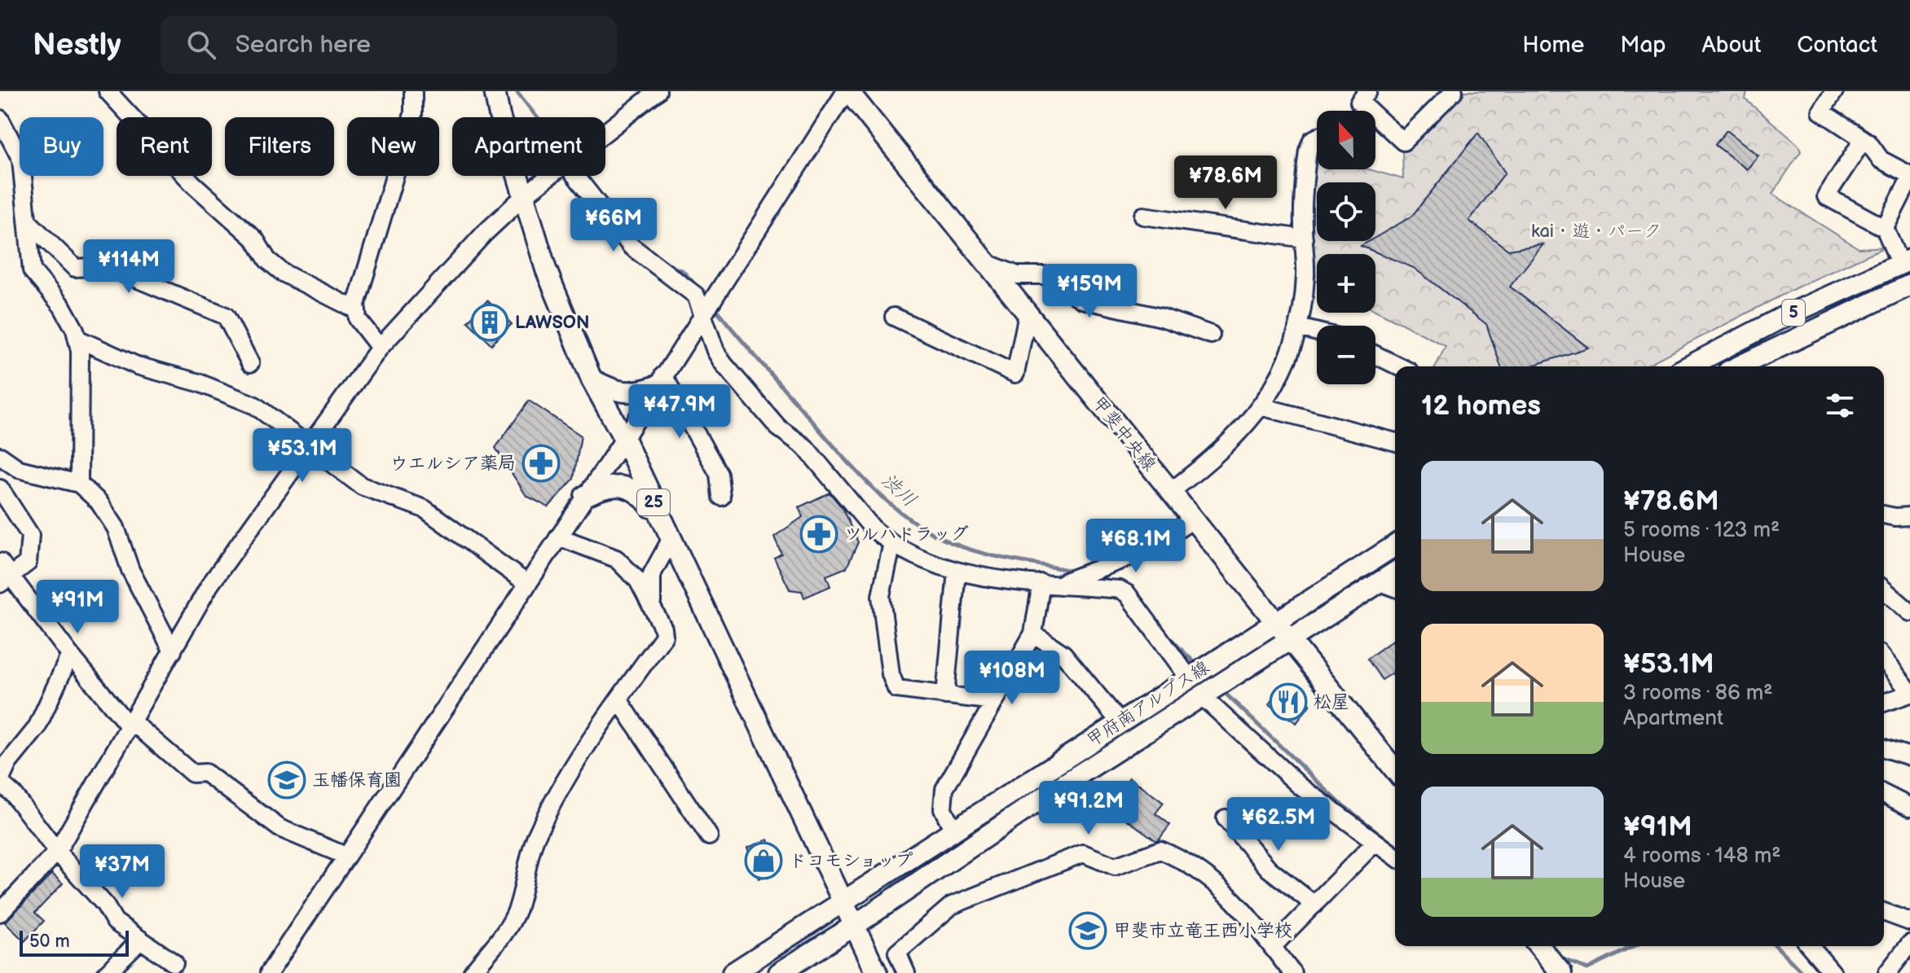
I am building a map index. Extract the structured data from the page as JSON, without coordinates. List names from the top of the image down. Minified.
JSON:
{"streets":{"main road":["5","甲斐中央線","25","甲府南アルプス線"]},"crossings":[["甲斐中央線","甲府南アルプス線"],["25","甲府南アルプス線"]],"water":["渋川"],"parks":["kai・遊・パーク"],"places":{"building":["LAWSON"],"pharmacy":["ウエルシア薬局","ツルハドラッグ"],"restaurant":["松屋"],"school or university":["玉幡保育園","甲斐市立竜王西小学校"],"shop":["ドコモショップ"]},"scale_bar":"50 m","north":"top","page":{"header":"Nestly","search":"Search here","nav":["Home","Map","About","Contact"],"map_buttons":["+","−"],"chip":["Buy","Rent","Filters","New","Apartment"],"price":["¥78.6M","¥66M","¥114M","¥159M","¥47.9M","¥53.1M","¥68.1M","¥91M","¥108M","¥91.2M","¥62.5M","¥37M"],"heading":"12 homes","list":[{"name":"¥78.6M","note":"5 rooms · 123 m² · House"},{"name":"¥53.1M","note":"3 rooms · 86 m² · Apartment"},{"name":"¥91M","note":"4 rooms · 148 m² · House"}],"scale":"50 m"}}
